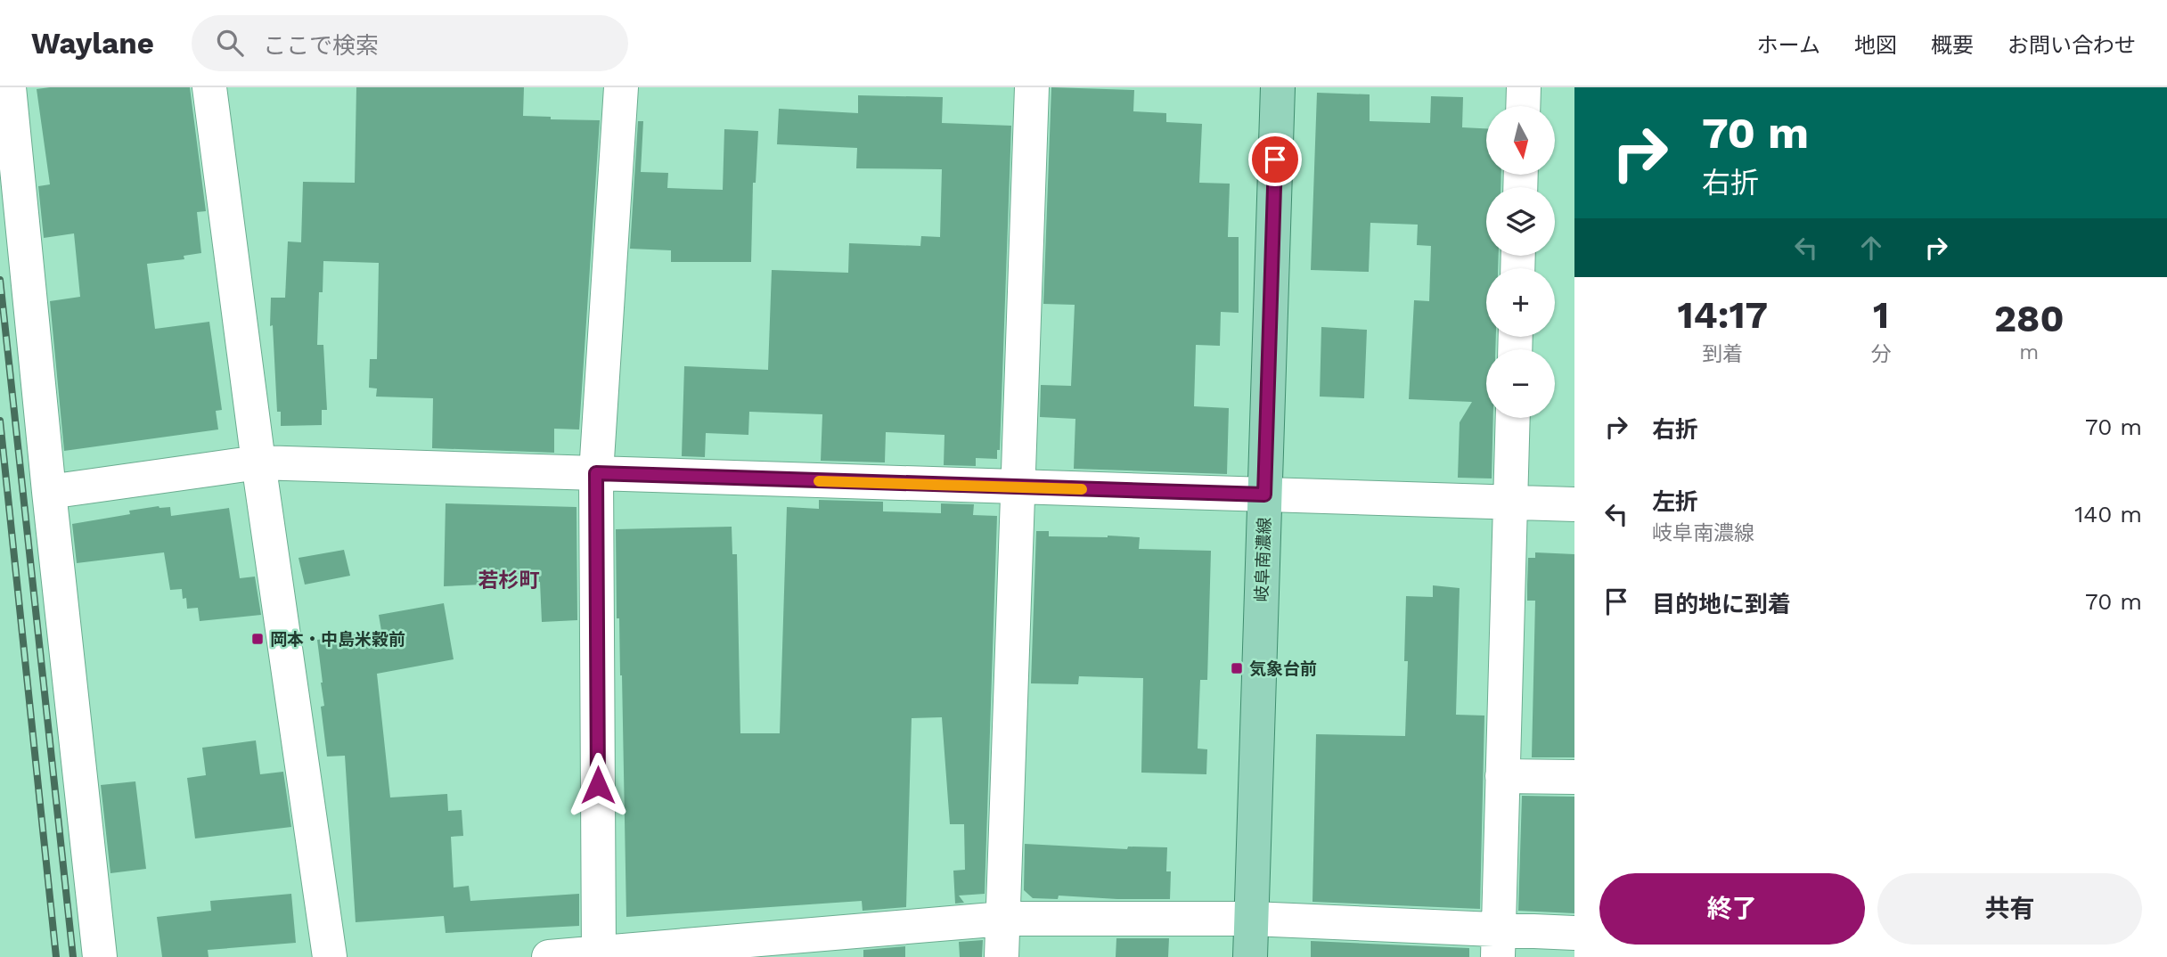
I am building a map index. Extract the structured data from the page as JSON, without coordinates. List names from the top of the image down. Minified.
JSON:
{"streets":{"main road":["岐阜南濃線"]},"districts":["若杉町"],"places":{"transit":["岡本・中島米穀前","気象台前"]},"north":"bottom","page":{"header":"Waylane","search":"ここで検索","nav":["ホーム","地図","概要","お問い合わせ"],"turn":["70 m","右折"],"map_buttons":["+","−"],"eta":["14:17","到着","1","分","280","m"],"list":[{"name":"右折","value":"70 m"},{"name":"左折","note":"岐阜南濃線","value":"140 m"},{"name":"目的地に到着","value":"70 m"}],"buttons":["終了","共有"]}}
